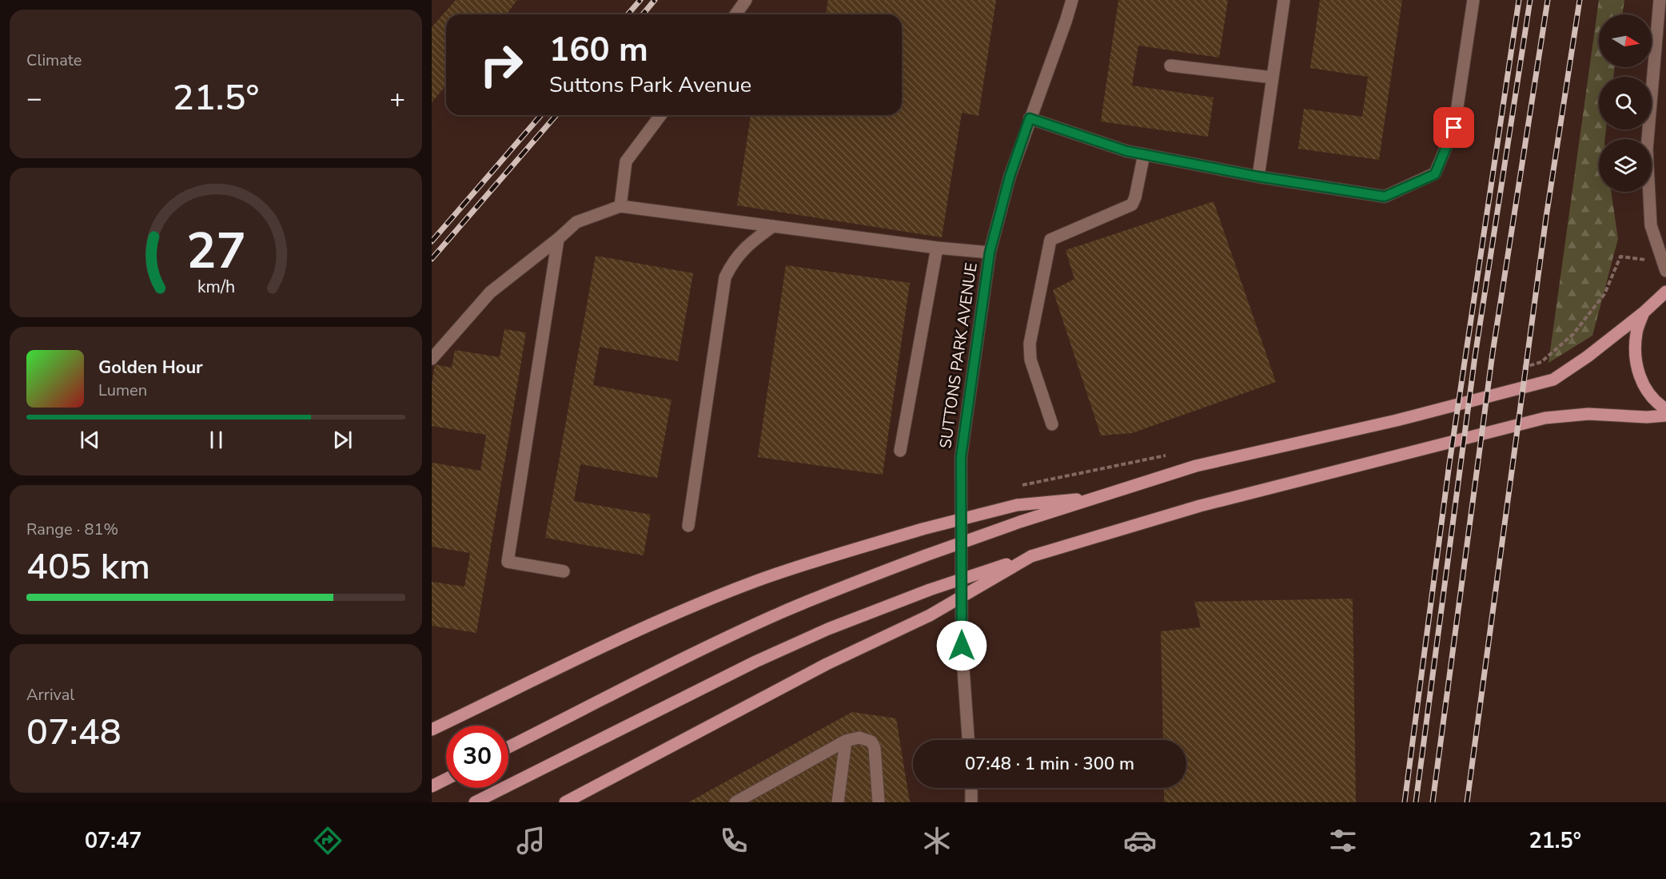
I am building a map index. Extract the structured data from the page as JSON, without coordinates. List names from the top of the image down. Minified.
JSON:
{"streets":{"street":["SUTTONS PARK AVENUE"]},"north":"right","page":{"tile":["Climate",["Range · 81%","405 km"],["Arrival","07:48"]],"turn":["160 m","Suttons Park Avenue"],"heat":["−","21.5°","+"],"song":["Golden Hour","Lumen"],"limit":"30","trip":"07:48 · 1 min · 300 m","tabs":["07:47","21.5°"],"gauge":["27","km/h"]}}
